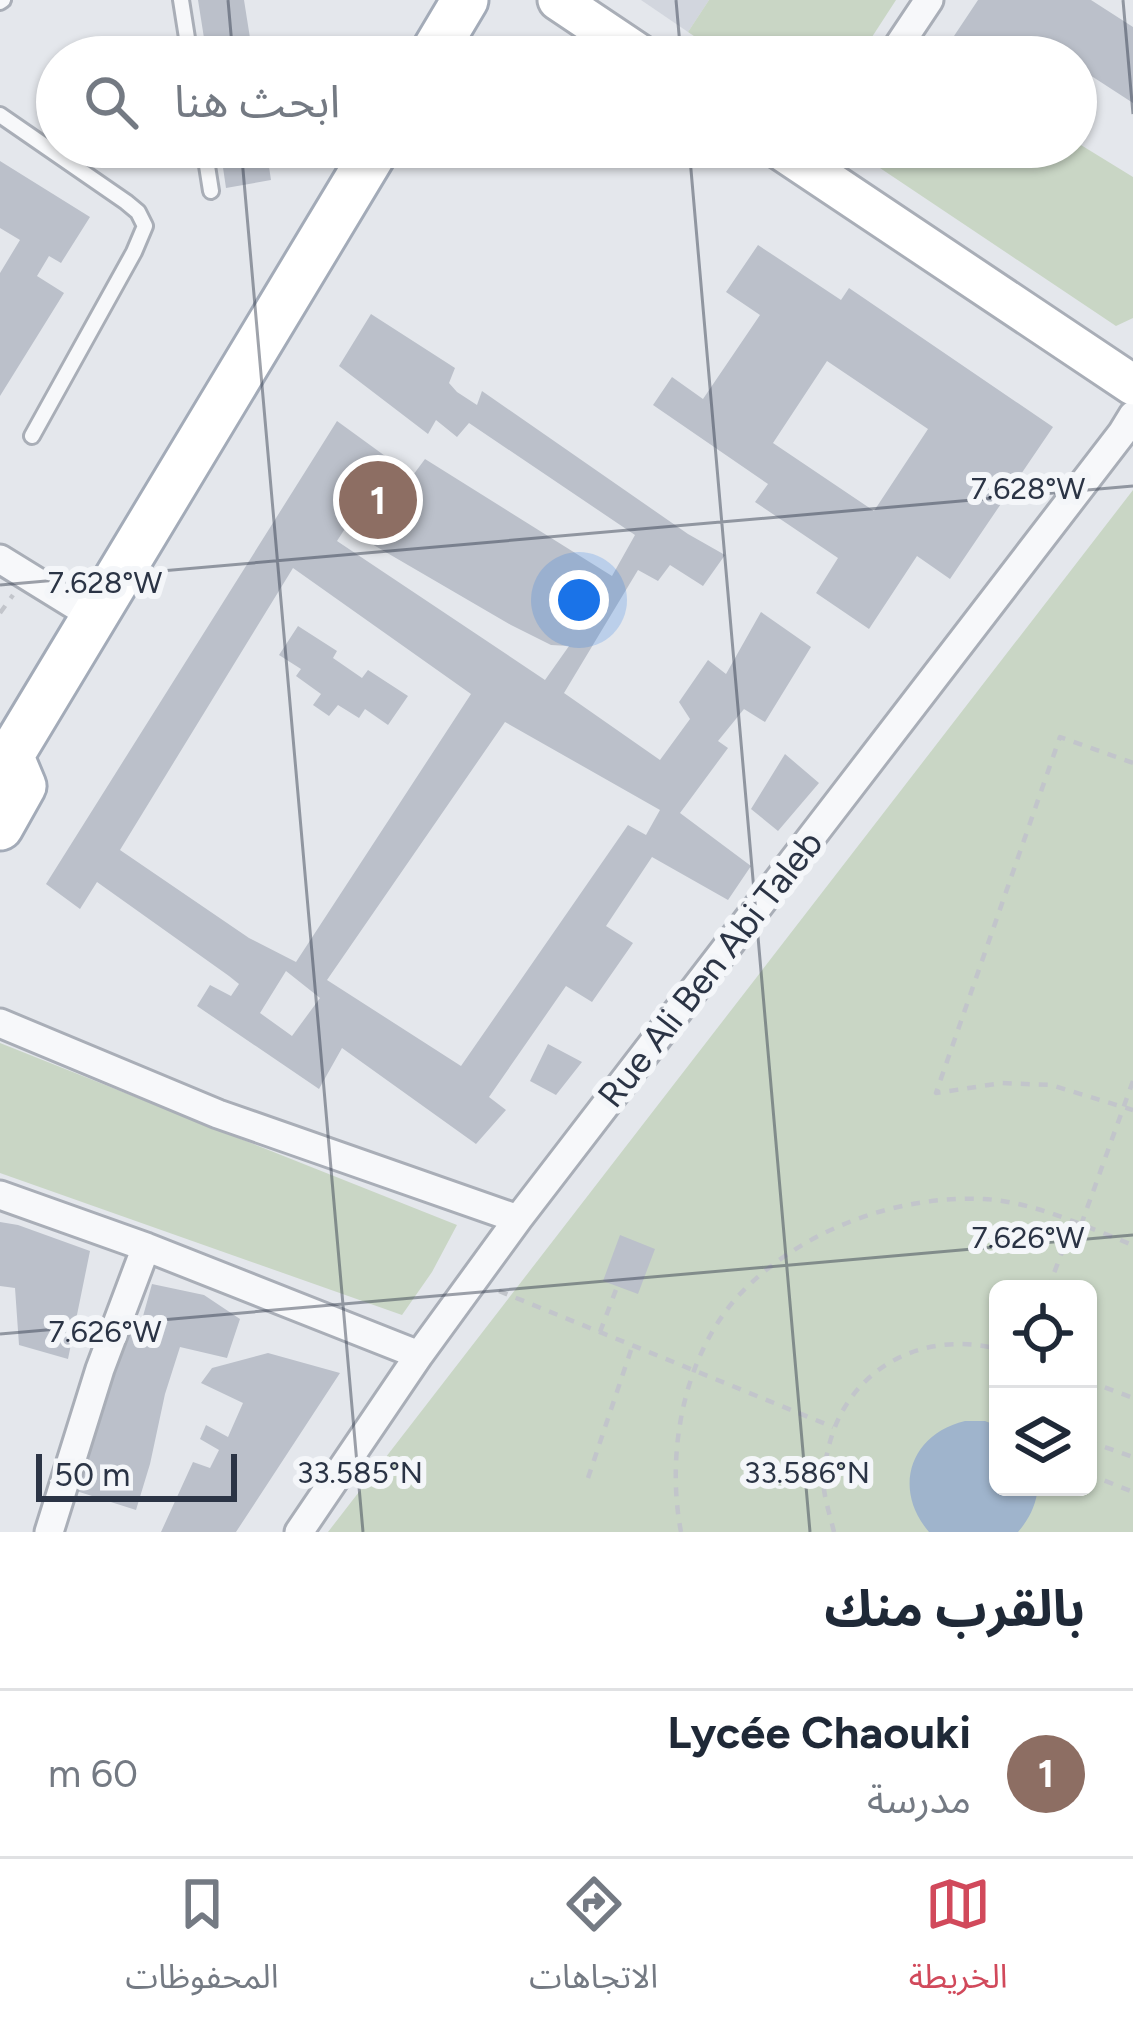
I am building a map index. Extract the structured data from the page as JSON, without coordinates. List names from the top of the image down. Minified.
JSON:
{"streets":{"street":["Rue Ali Ben Abi Taleb"]},"scale_bar":"50 m","page":{"search":"ابحث هنا","pins":"1","scale":"50 m","heading":"بالقرب منك","list":[{"mark":"1","name":"Lycée Chaouki","note":"مدرسة","value":"60 m"}],"nav":["الخريطة","الاتجاهات","المحفوظات"]},"coordinates":["7.628°W","7.626°W","33.585°N","33.586°N"]}
